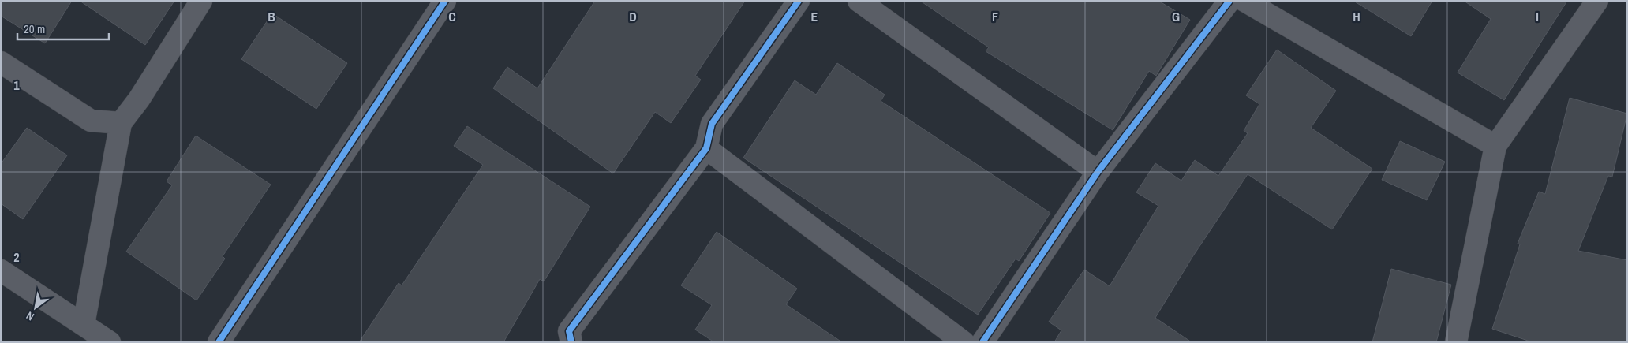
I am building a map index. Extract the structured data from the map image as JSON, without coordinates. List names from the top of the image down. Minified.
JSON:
{"scale_bar":"20 m","north":"bottom left","grid":{"columns":["B","C","D","E","F","G","H","I"],"rows":["1","2"]}}
